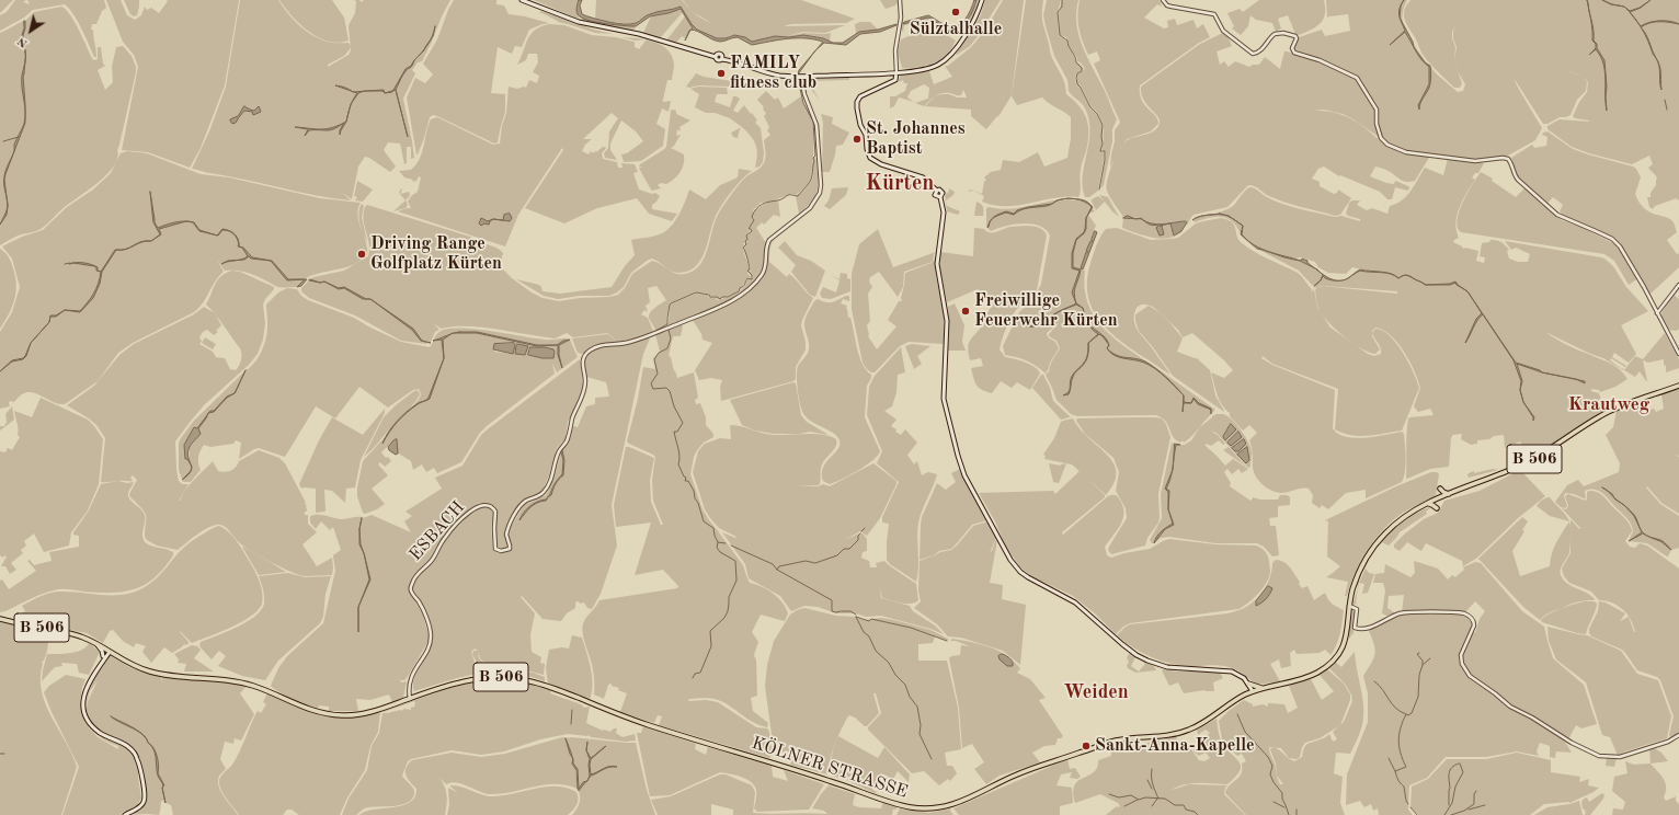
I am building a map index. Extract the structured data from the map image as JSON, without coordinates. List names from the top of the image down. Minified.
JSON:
{"streets":{"main road":["B 506","KÖLNER STRASSE"],"street":["ESBACH"]},"crossings":[["B 506","KÖLNER STRASSE"],["ESBACH","KÖLNER STRASSE"]],"districts":["Kürten","Krautweg","Weiden"],"places":["Sülztalhalle","FAMILY fitness club","St. Johannes Baptist","Driving Range Golfplatz Kürten","Freiwillige Feuerwehr Kürten","Sankt-Anna-Kapelle"],"north":"bottom left"}
